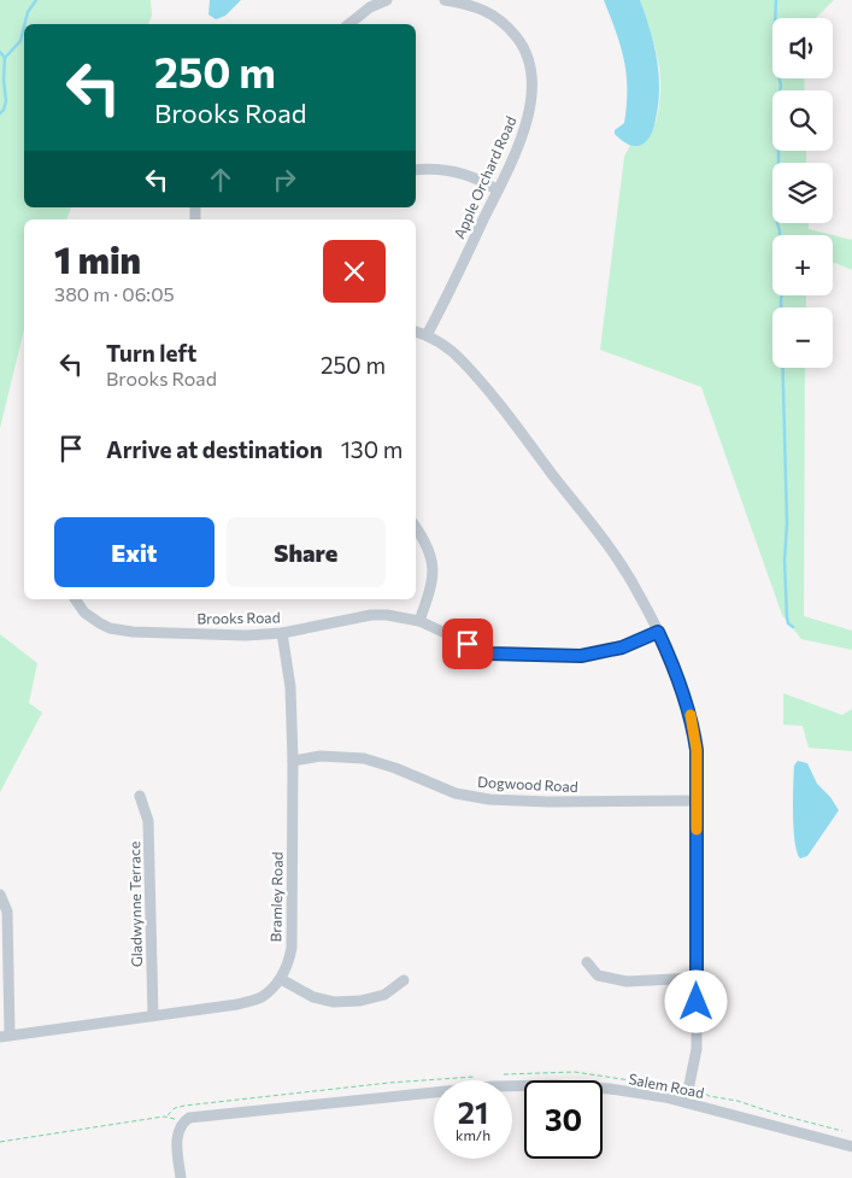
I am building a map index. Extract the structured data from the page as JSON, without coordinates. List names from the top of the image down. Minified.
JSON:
{"streets":{"street":["Apple Orchard Road","Brooks Road","Dogwood Road","Bramley Road","Gladwynne Terrace","Salem Road"]},"crossings":[["Brooks Road","Bramley Road"],["Dogwood Road","Bramley Road"]],"page":{"map_buttons":["+","−"],"turn":["250 m","Brooks Road"],"heading":["1 min","380 m · 06:05"],"list":[{"name":"Turn left","note":"Brooks Road","value":"250 m"},{"name":"Arrive at destination","value":"130 m"}],"buttons":["Exit","Share"],"speed":"21 km/h","limit":"30"}}
